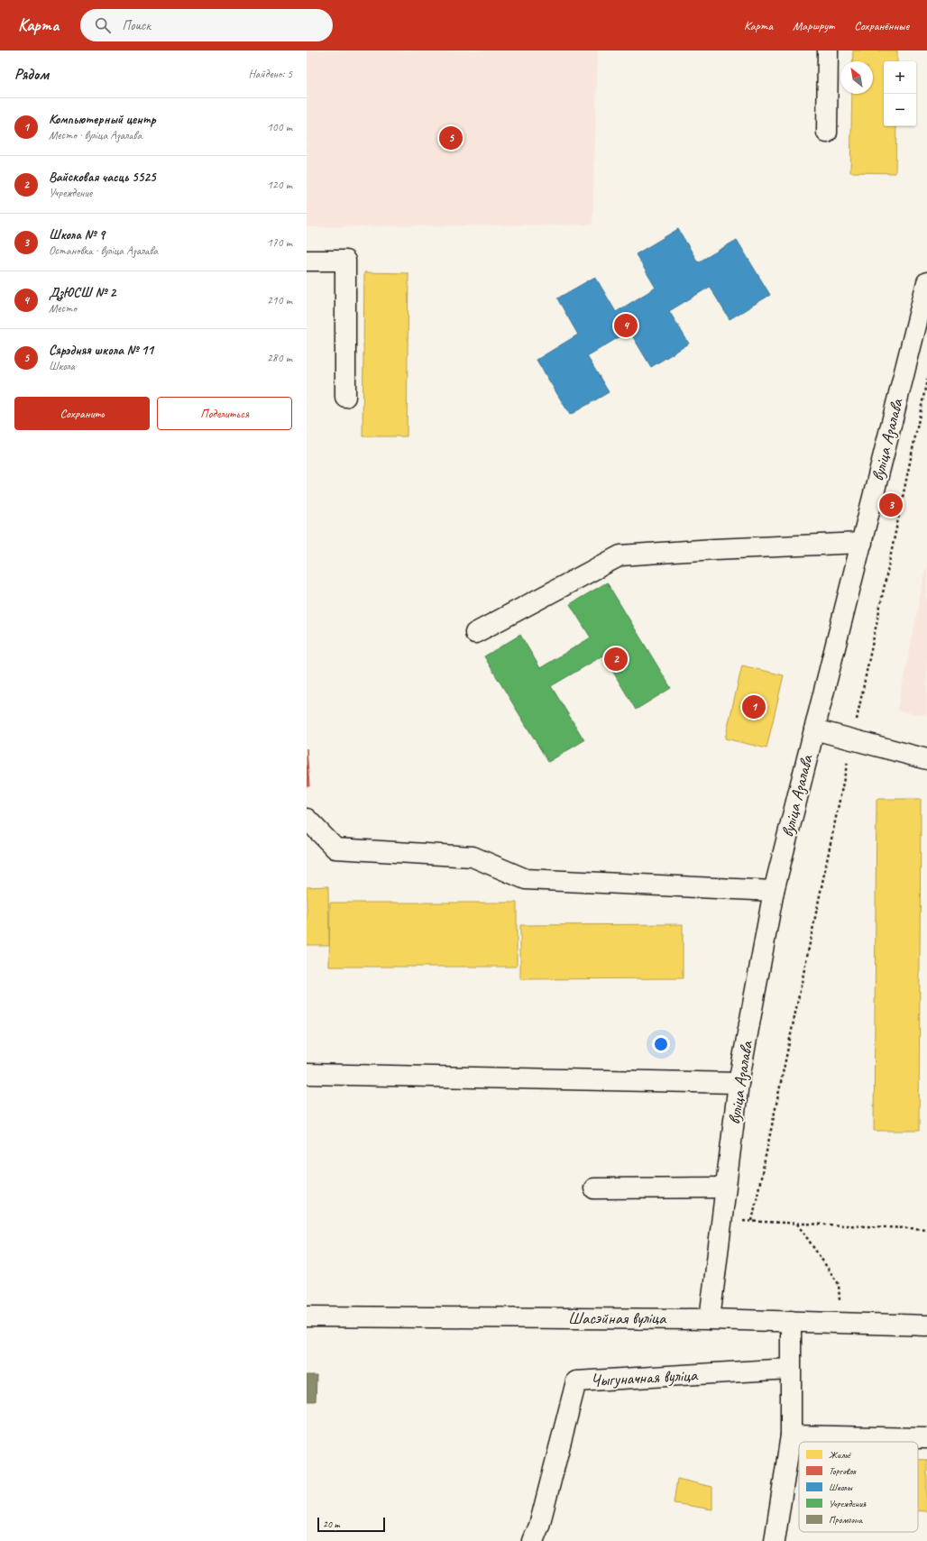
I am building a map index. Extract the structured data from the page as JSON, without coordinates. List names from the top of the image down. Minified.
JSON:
{"streets":{"street":["вуліца Азалава","Шасэйная вуліца","Чыгуначная вуліца"]},"crossings":[["вуліца Азалава","Шасэйная вуліца"]],"legend":["Жильё","Торговля","Школы","Учреждения","Промзона"],"scale_bar":"20 m","north":"top left","page":{"header":"Карта","search":"Поиск","nav":["Карта","Маршрут","Сохранённые"],"heading":["Рядом","Найдено: 5"],"map_buttons":["+","−"],"list":[{"mark":"1","name":"Компьютерный центр","note":"Место · вуліца Азалава","value":"100 m"},{"mark":"2","name":"Вайсковая часць 5525","note":"Учреждение","value":"120 m"},{"mark":"3","name":"Школа № 9","note":"Остановка · вуліца Азалава","value":"170 m"},{"mark":"4","name":"ДзЮСШ № 2","note":"Место","value":"210 m"},{"mark":"5","name":"Сярэдняя школа № 11","note":"Школа","value":"280 m"}],"pins":["5","4","3","2","1"],"buttons":["Сохранить","Поделиться"],"scale":"20 m"}}
